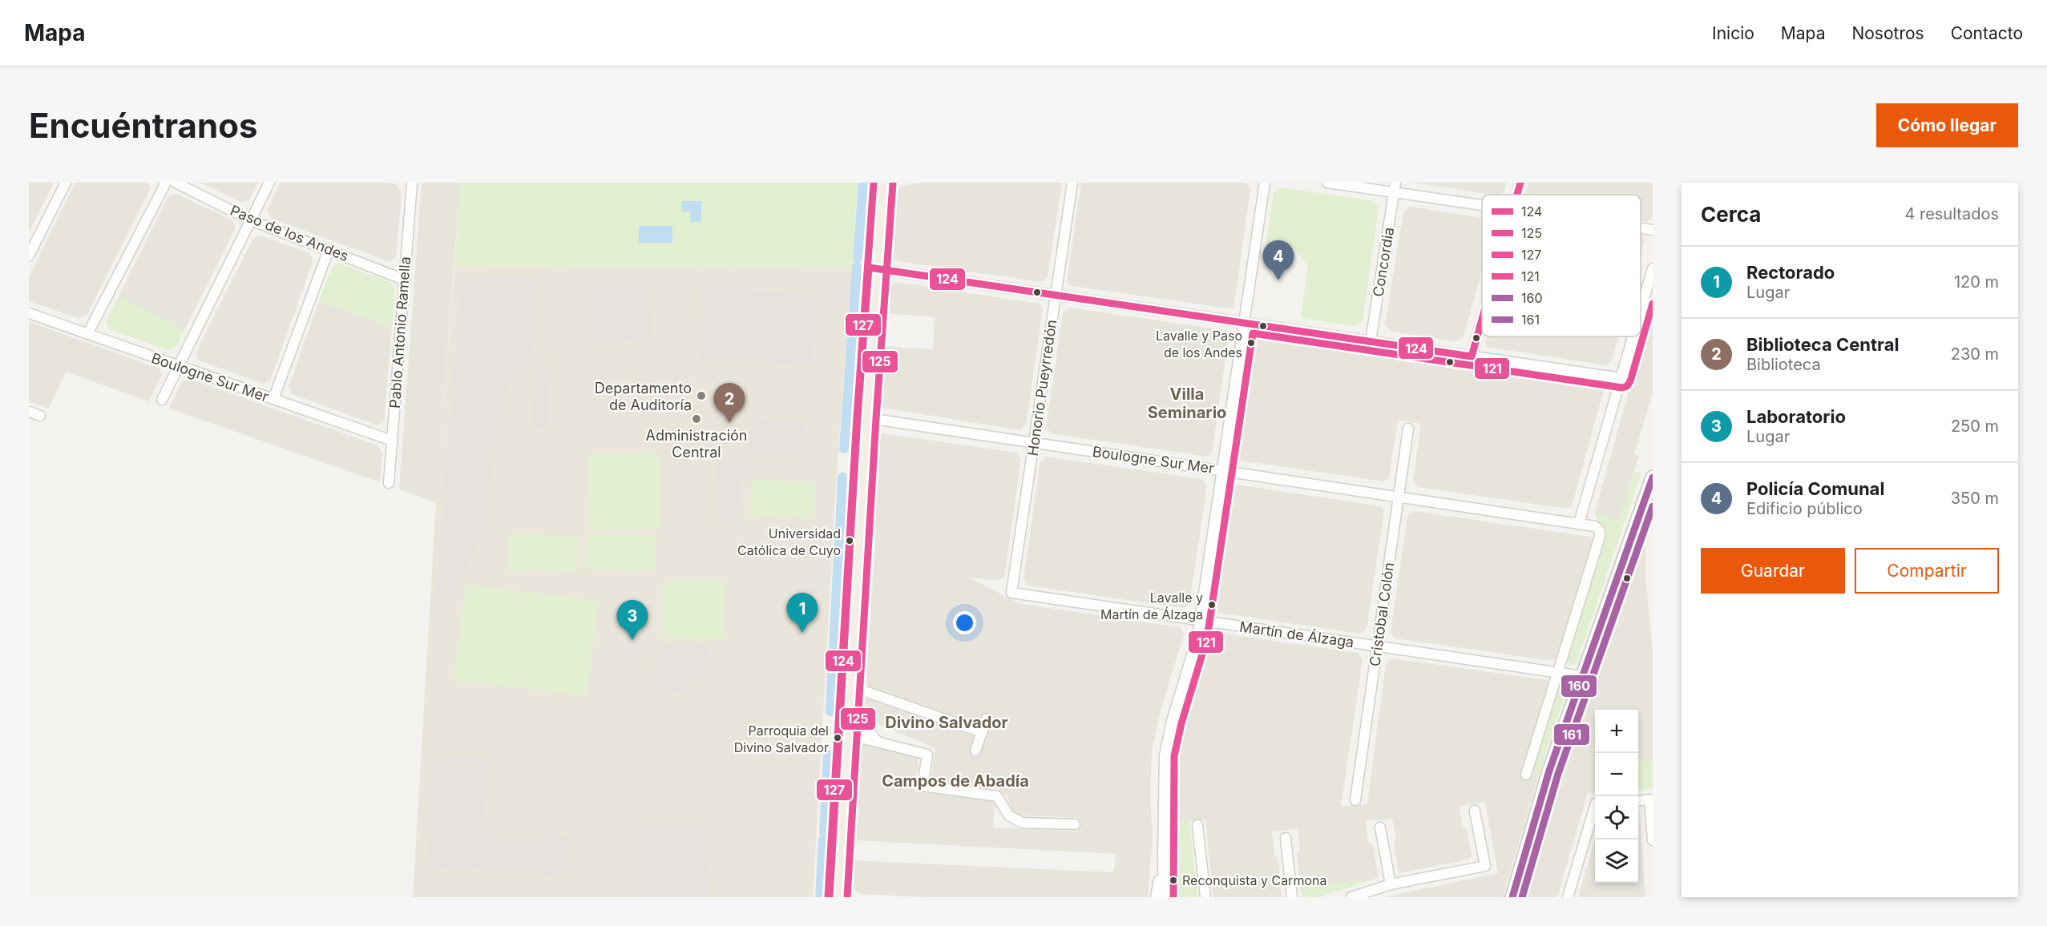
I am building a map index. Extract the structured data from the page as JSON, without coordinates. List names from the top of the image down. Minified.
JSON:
{"streets":{"street":["Paso de los Andes","Concordia","Pablo Antonio Ramella","Boulogne Sur Mer","Honorio Pueyrredón","Cristobal Colón","Martín de Álzaga"]},"crossings":[["Paso de los Andes","Pablo Antonio Ramella"],["Pablo Antonio Ramella","Boulogne Sur Mer"],["Boulogne Sur Mer","Honorio Pueyrredón"],["Boulogne Sur Mer","Cristobal Colón"],["Boulogne Sur Mer","Martín de Álzaga"],["Honorio Pueyrredón","Martín de Álzaga"],["Cristobal Colón","Martín de Álzaga"]],"districts":["Villa Seminario","Divino Salvador","Campos de Abadía"],"places":["Lavalle y Paso de los Andes","Departamento de Auditoría","Administración Central","Universidad Católica de Cuyo","Lavalle y Martín de Álzaga","Parroquia del Divino Salvador","Reconquista y Carmona"],"lines":["transit line 124","transit line 127","transit line 125","transit line 121","transit line 160","transit line 161"],"legend":["124","125","127","121","160","161"],"page":{"header":"Mapa","nav":["Inicio","Mapa","Nosotros","Contacto"],"buttons":["Cómo llegar",["Guardar","Compartir"]],"title":"Encuéntranos","heading":["Cerca","4 resultados"],"pins":["4","2","1","3"],"list":[{"mark":"1","name":"Rectorado","note":"Lugar","value":"120 m"},{"mark":"2","name":"Biblioteca Central","note":"Biblioteca","value":"230 m"},{"mark":"3","name":"Laboratorio","note":"Lugar","value":"250 m"},{"mark":"4","name":"Policía Comunal","note":"Edificio público","value":"350 m"}],"map_buttons":["+","−"]}}
